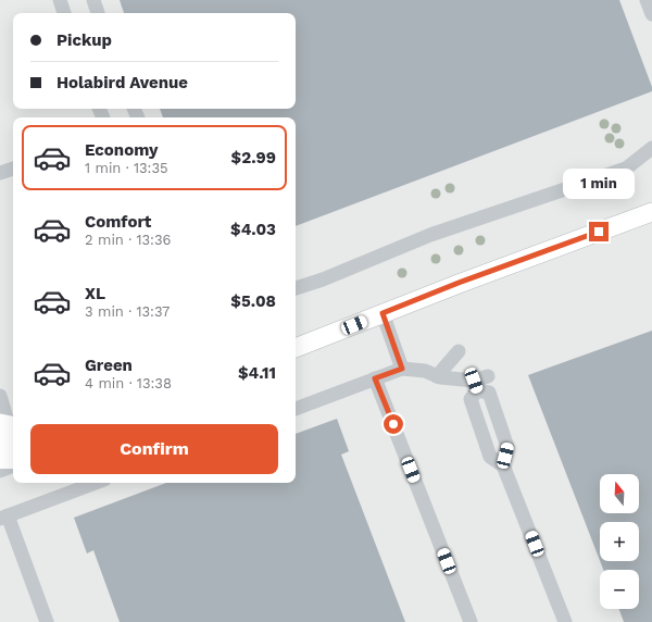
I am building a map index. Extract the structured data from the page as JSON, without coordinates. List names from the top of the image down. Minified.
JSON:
{"north":"top","page":{"banner":["Pickup","Holabird Avenue"],"list":[{"name":"Economy","note":"1 min · 13:35","value":"$2.99"},{"name":"Comfort","note":"2 min · 13:36","value":"$4.03"},{"name":"XL","note":"3 min · 13:37","value":"$5.08"},{"name":"Green","note":"4 min · 13:38","value":"$4.11"}],"bubble":"1 min","buttons":"Confirm","map_buttons":["+","−"]}}
